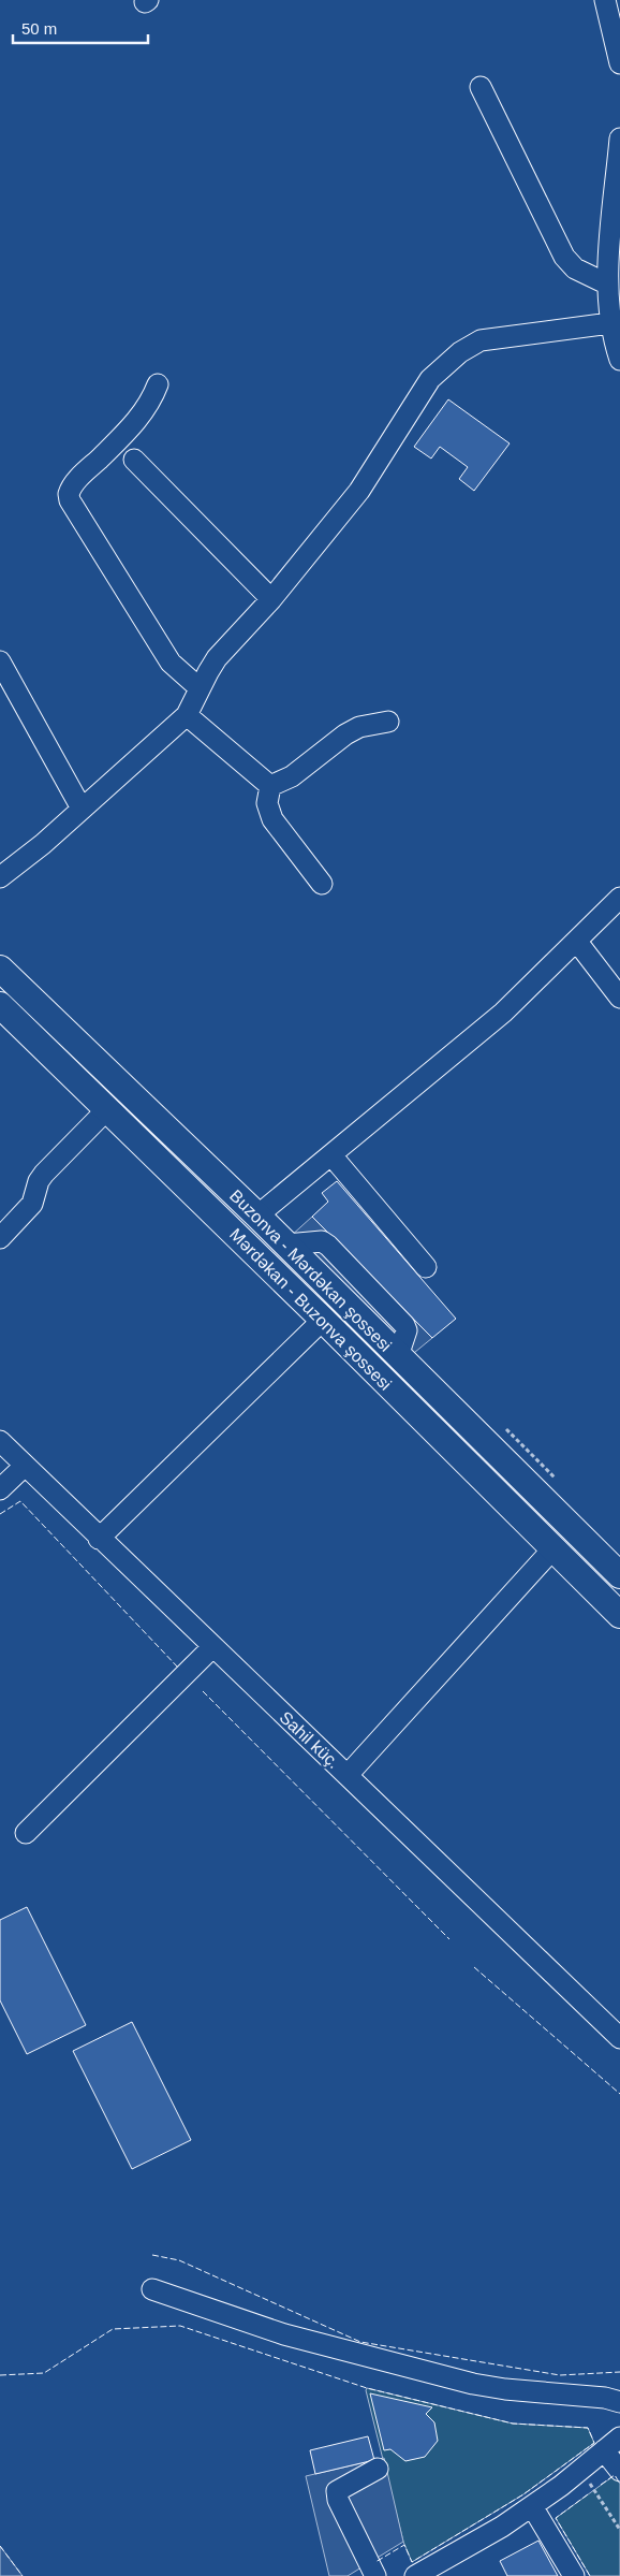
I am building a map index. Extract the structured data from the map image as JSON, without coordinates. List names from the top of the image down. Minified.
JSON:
{"streets":{"main road":["Buzonva - Mərdəkan şossesi","Mərdəkan - Buzonva şossesi"],"street":["Sahil küç."]},"scale_bar":"50 m"}
